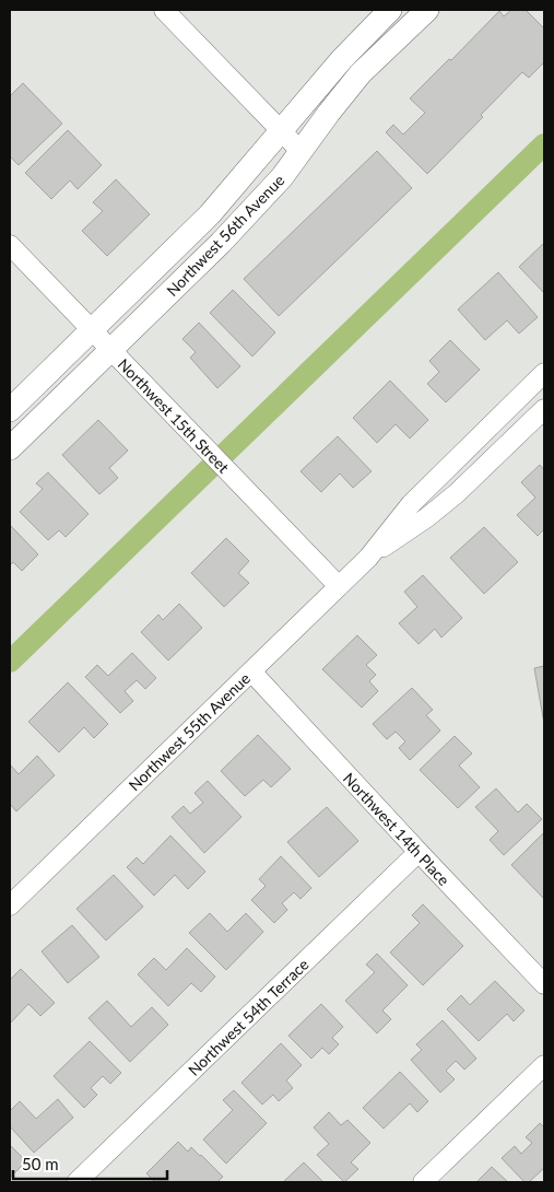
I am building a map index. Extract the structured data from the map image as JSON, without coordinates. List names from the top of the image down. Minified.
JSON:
{"streets":{"street":["Northwest 56th Avenue","Northwest 15th Street","Northwest 55th Avenue","Northwest 14th Place","Northwest 54th Terrace"]},"crossings":[["Northwest 56th Avenue","Northwest 15th Street"],["Northwest 15th Street","Northwest 55th Avenue"],["Northwest 55th Avenue","Northwest 14th Place"],["Northwest 14th Place","Northwest 54th Terrace"]],"scale_bar":"50 m"}
